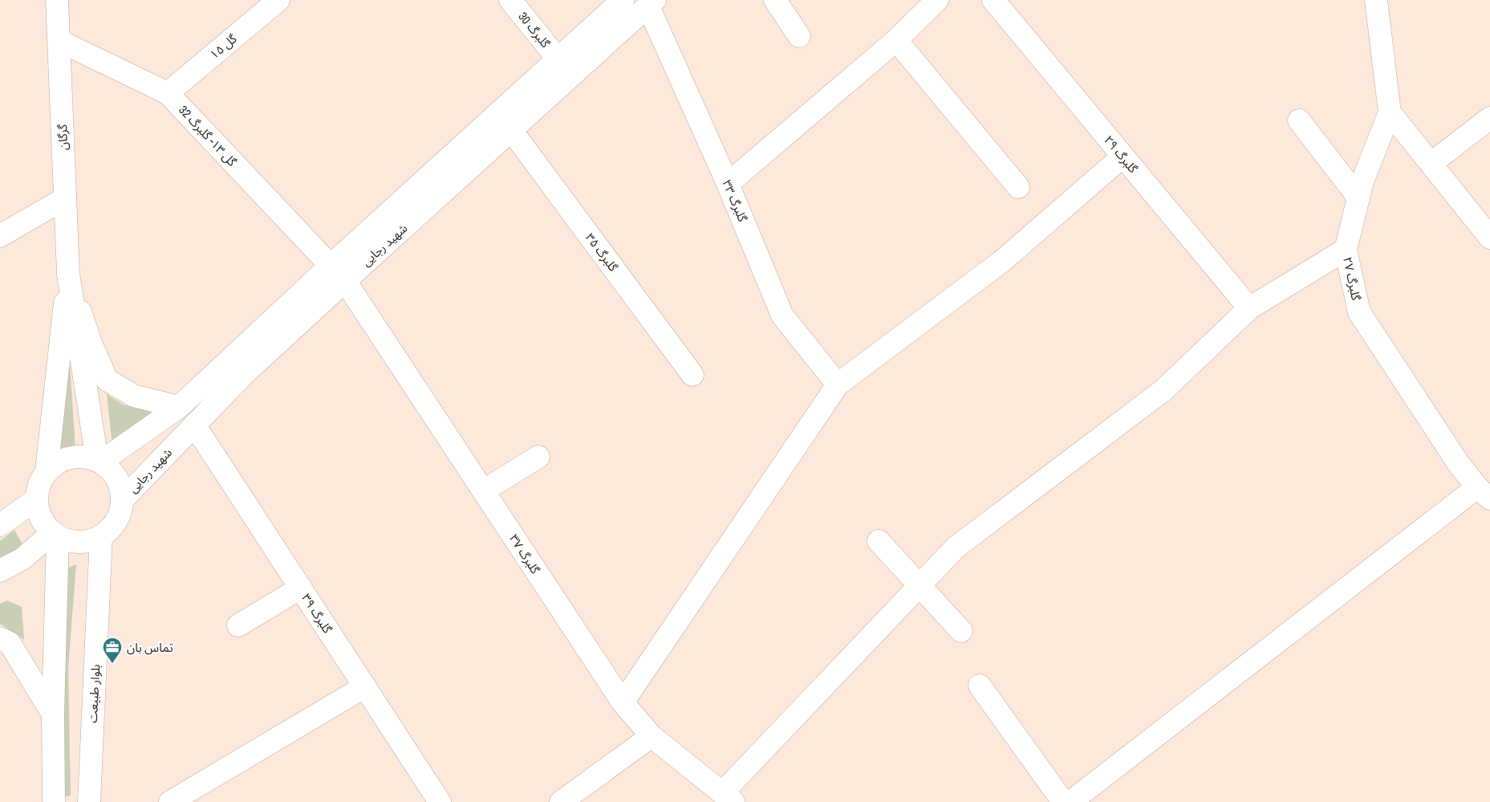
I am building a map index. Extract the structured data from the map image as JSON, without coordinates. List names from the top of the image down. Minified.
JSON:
{"streets":{"street":["گلبرگ 30","گل ۱۵","گل ۱۳- گلبرگ 32","گرگان","گلبرگ ۲۹","گلبرگ ۳۳","شهید رجایی","گلبرگ ۳۵","گلبرگ ۲۷","گلبرگ ۳۷","گلبرگ ۳۹","بلوار طبیعت"]},"crossings":[["گلبرگ 30","شهید رجایی"],["گل ۱۵","گل ۱۳- گلبرگ 32"],["گل ۱۳- گلبرگ 32","گرگان"],["گل ۱۳- گلبرگ 32","شهید رجایی"],["گل ۱۳- گلبرگ 32","گلبرگ ۳۷"],["گلبرگ ۳۳","شهید رجایی"],["شهید رجایی","گلبرگ ۳۵"],["شهید رجایی","گلبرگ ۳۷"],["شهید رجایی","گلبرگ ۳۹"],["شهید رجایی","بلوار طبیعت"]],"places":{"office":["تماس بان"]}}
